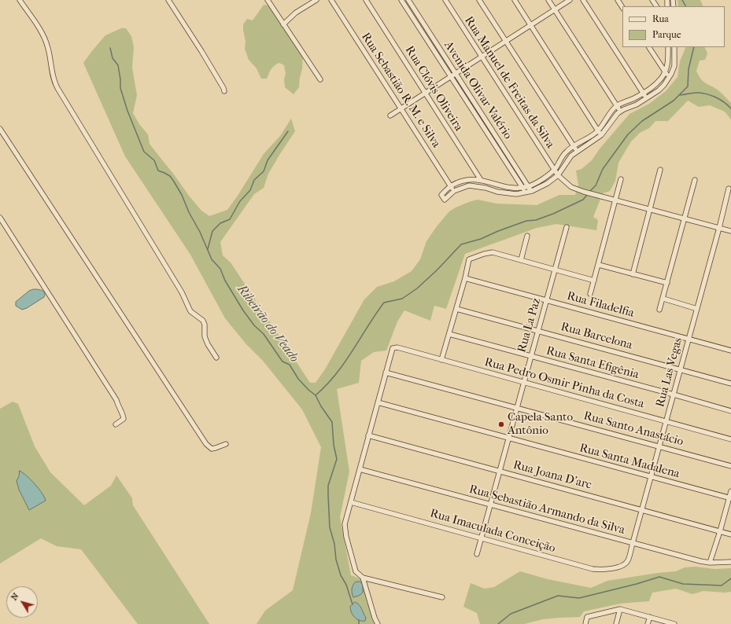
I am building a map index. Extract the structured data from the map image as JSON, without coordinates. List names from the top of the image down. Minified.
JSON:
{"streets":{"street":["Rua Manuel de Freitas da Silva","Rua Clóvis Oliveira","Rua Sebastião R. M. e Silva","Avenida Olivar Valério","Rua Filadelfia","Rua La Paz","Rua Barcelona","Rua Santa Efigênia","Rua Las Vegas","Rua Pedro Osmir Pinha da Costa","Rua Santo Anastácio","Rua Santa Madalena","Rua Joana D'arc","Rua Sebastião Armando da Silva","Rua Imaculada Conceição"]},"crossings":[["Rua Manuel de Freitas da Silva","Rua Las Vegas"],["Rua Filadelfia","Rua La Paz"],["Rua Filadelfia","Rua Las Vegas"],["Rua La Paz","Rua Barcelona"],["Rua La Paz","Rua Santa Efigênia"],["Rua La Paz","Rua Pedro Osmir Pinha da Costa"],["Rua La Paz","Rua Santo Anastácio"],["Rua La Paz","Rua Santa Madalena"],["Rua La Paz","Rua Joana D'arc"],["Rua La Paz","Rua Sebastião Armando da Silva"],["Rua La Paz","Rua Imaculada Conceição"],["Rua Barcelona","Rua Las Vegas"],["Rua Santa Efigênia","Rua Las Vegas"],["Rua Las Vegas","Rua Pedro Osmir Pinha da Costa"],["Rua Las Vegas","Rua Santo Anastácio"],["Rua Las Vegas","Rua Santa Madalena"],["Rua Las Vegas","Rua Joana D'arc"],["Rua Las Vegas","Rua Sebastião Armando da Silva"],["Rua Las Vegas","Rua Imaculada Conceição"],["Rua Pedro Osmir Pinha da Costa","Rua Santo Anastácio"]],"water":["Ribeirão do Veado"],"places":["Capela Santo Antônio"],"legend":["Rua","Parque"],"north":"top left"}
